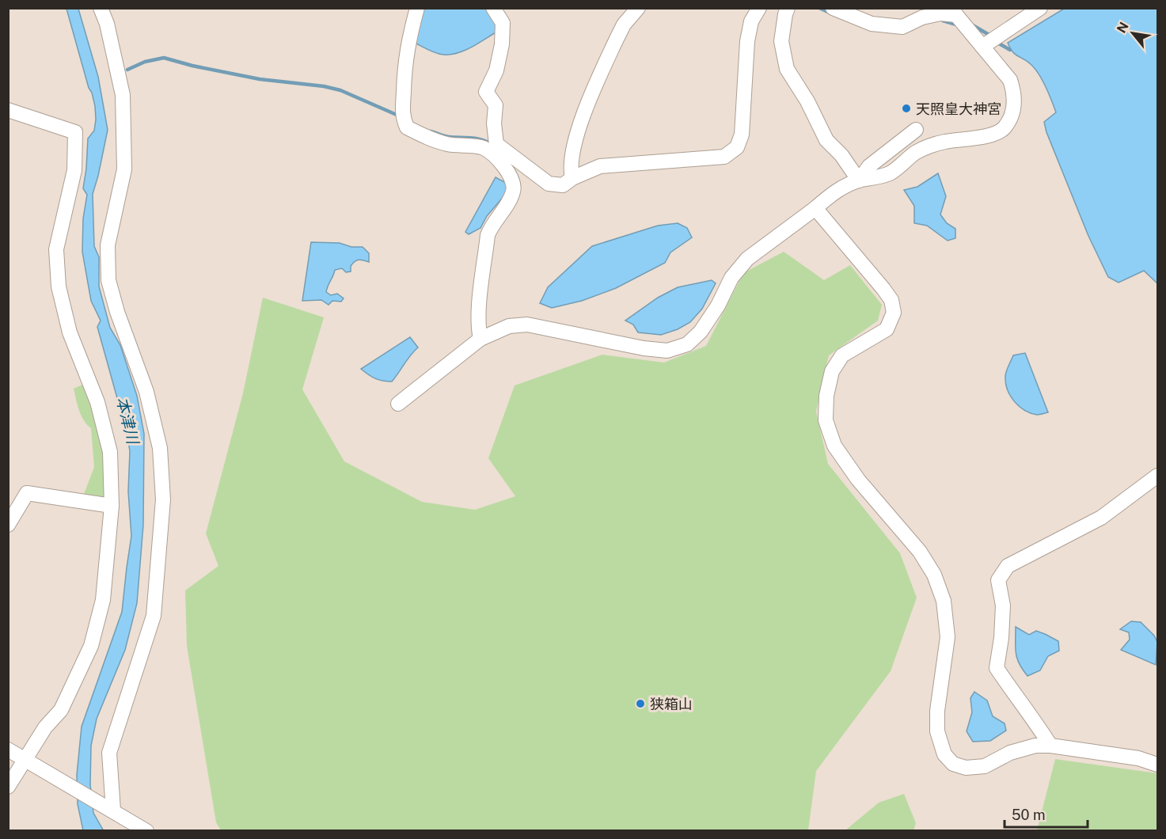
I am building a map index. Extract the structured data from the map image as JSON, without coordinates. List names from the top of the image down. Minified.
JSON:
{"water":["本津川"],"places":["天照皇大神宮","狭箱山"],"scale_bar":"50 m","north":"top left"}
